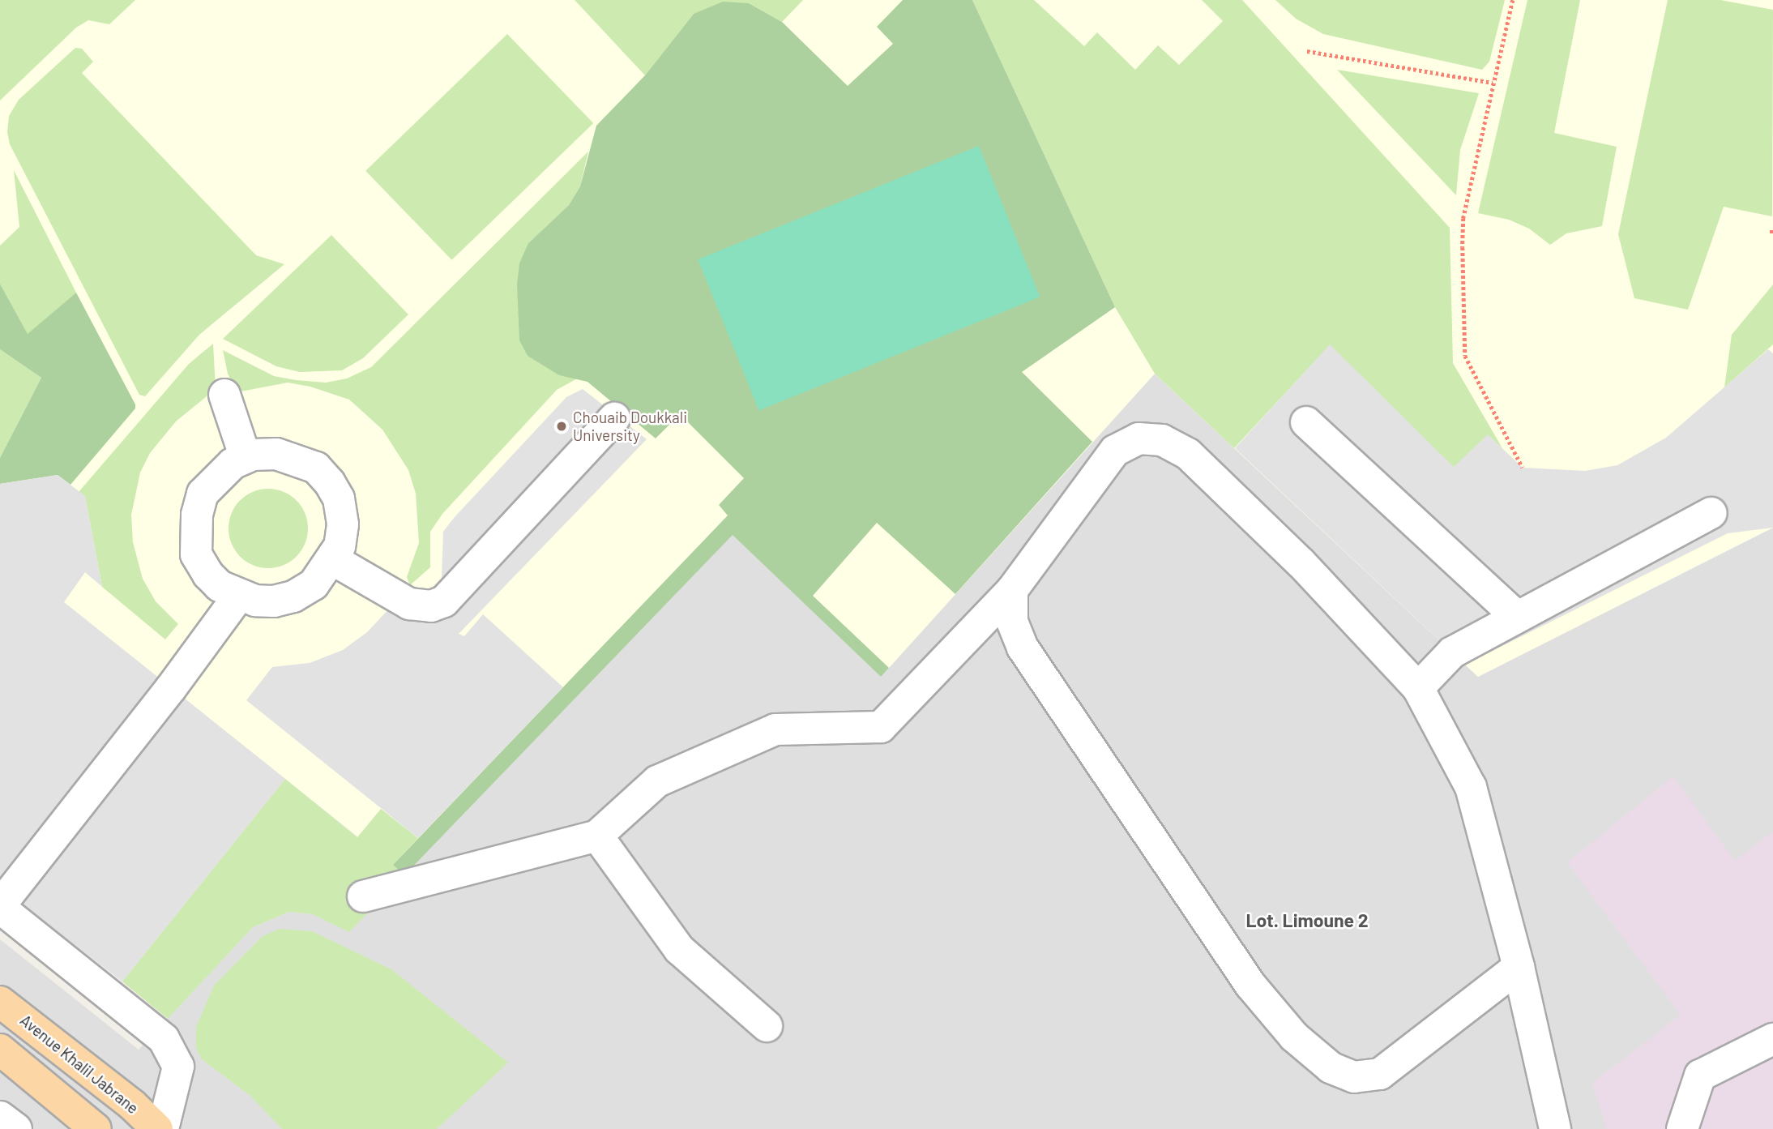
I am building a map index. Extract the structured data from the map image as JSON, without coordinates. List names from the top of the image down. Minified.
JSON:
{"streets":{"main road":["Avenue Khalil Jabrane"]},"districts":["Lot. Limoune 2"],"places":["Chouaib Doukkali University"]}
